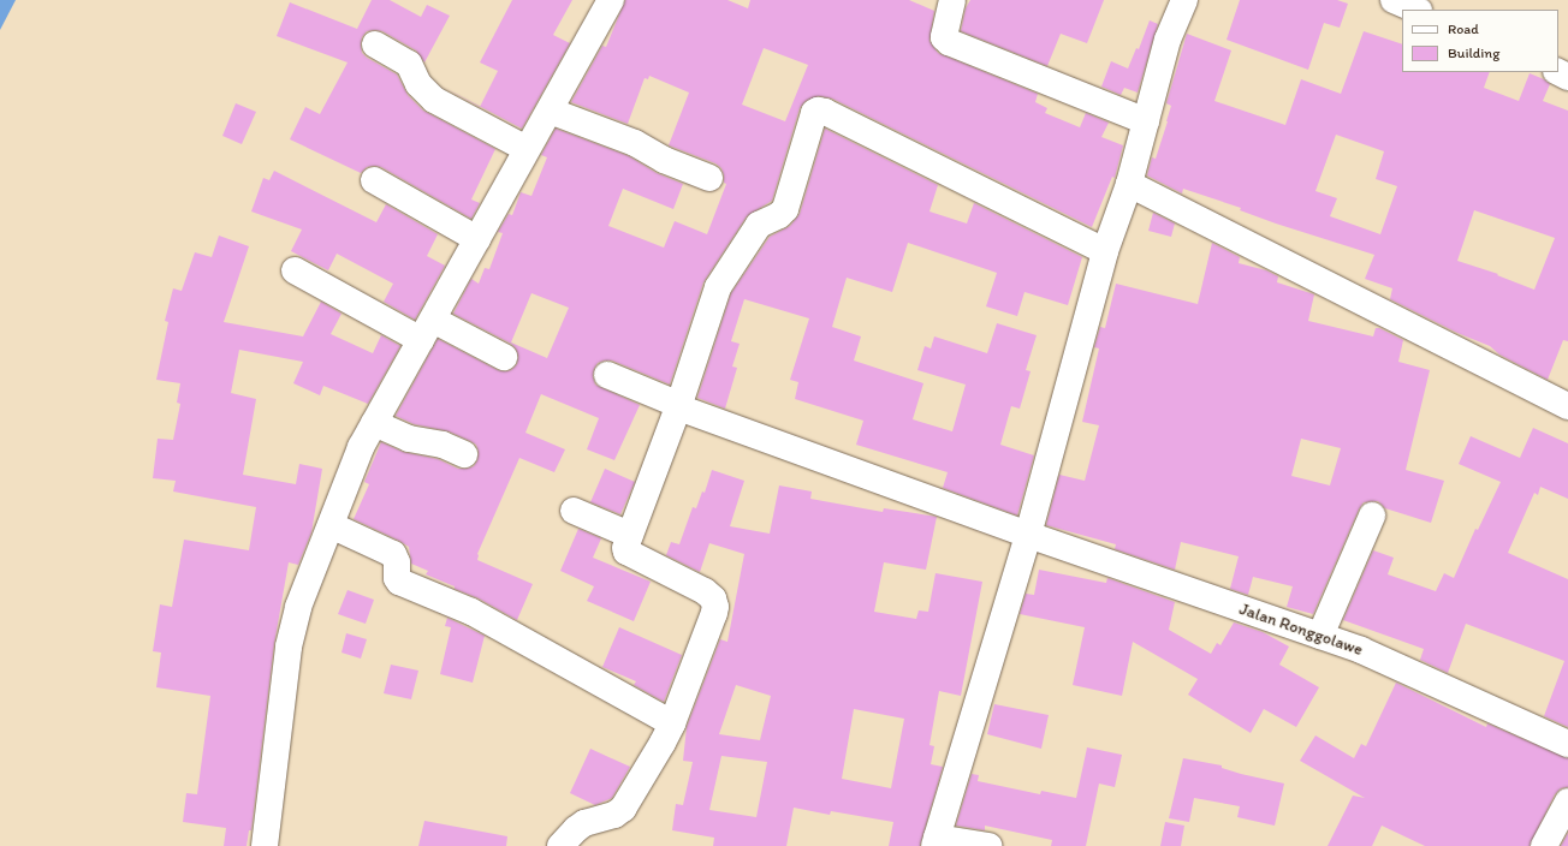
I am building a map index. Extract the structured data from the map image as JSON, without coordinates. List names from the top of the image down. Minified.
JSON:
{"streets":{"street":["Jalan Ronggolawe"]},"legend":["Road","Building"]}
